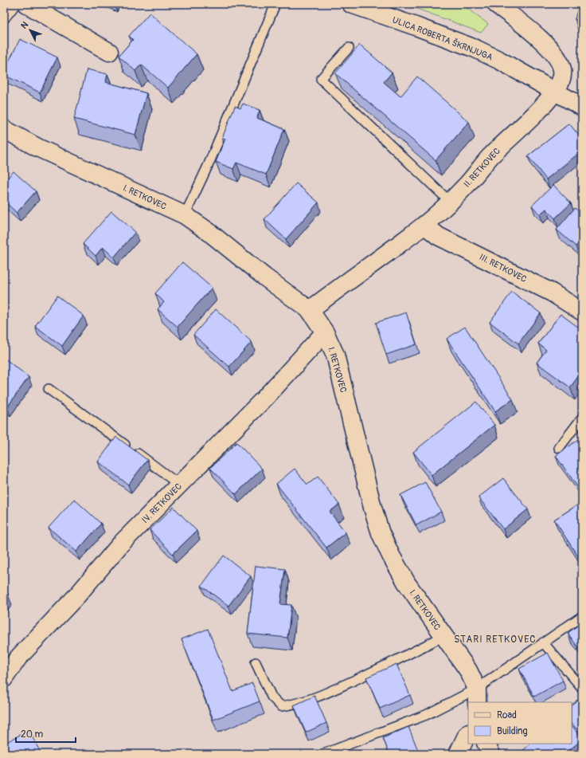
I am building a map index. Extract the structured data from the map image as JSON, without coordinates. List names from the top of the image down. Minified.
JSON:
{"streets":{"street":["ULICA ROBERTA ŠKRNJUGA","II. RETKOVEC","I. RETKOVEC","III. RETKOVEC","IV. RETKOVEC"]},"crossings":[["ULICA ROBERTA ŠKRNJUGA","II. RETKOVEC"],["II. RETKOVEC","I. RETKOVEC"],["II. RETKOVEC","III. RETKOVEC"],["I. RETKOVEC","IV. RETKOVEC"]],"districts":["STARI RETKOVEC"],"legend":["Road","Building"],"scale_bar":"20 m","north":"top left"}
